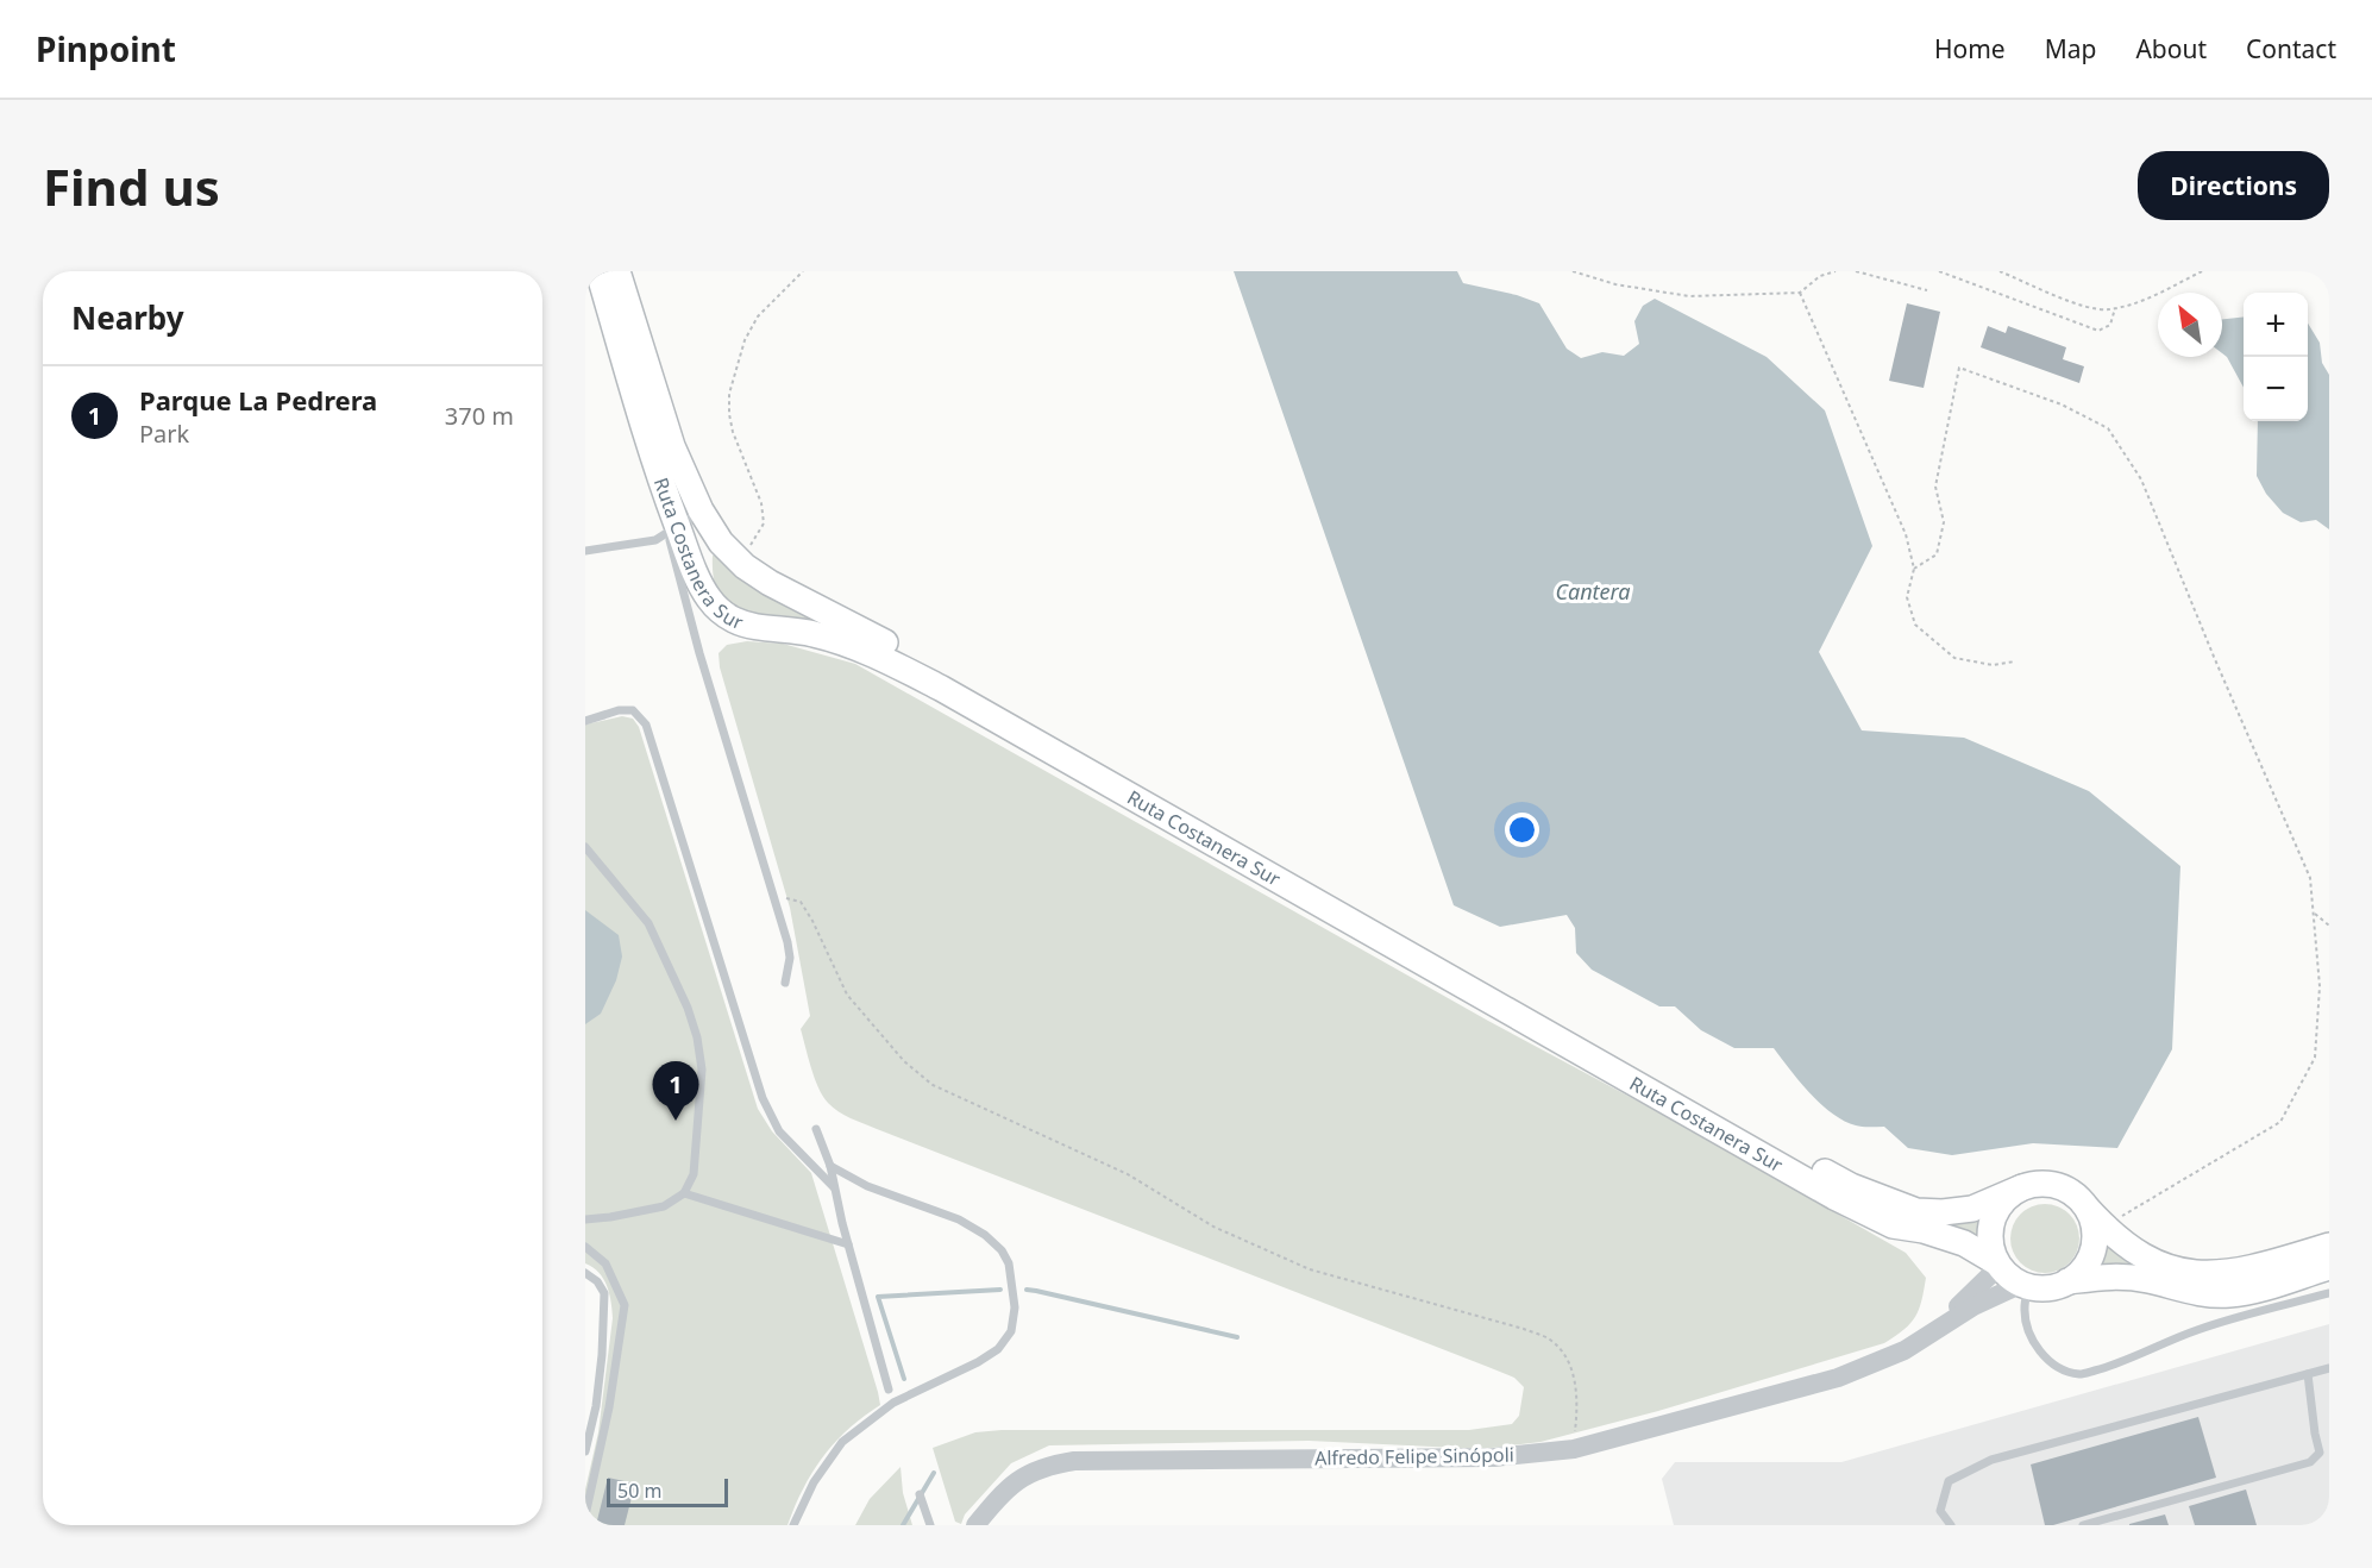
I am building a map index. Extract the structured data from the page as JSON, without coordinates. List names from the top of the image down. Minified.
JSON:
{"streets":{"main road":["Ruta Costanera Sur"],"street":["Alfredo Felipe Sinópoli"]},"water":["Cantera"],"scale_bar":"50 m","north":"top left","page":{"header":"Pinpoint","nav":["Home","Map","About","Contact"],"buttons":"Directions","title":"Find us","heading":"Nearby","map_buttons":["+","−"],"list":[{"mark":"1","name":"Parque La Pedrera","note":"Park","value":"370 m"}],"pins":"1","scale":"50 m"}}
